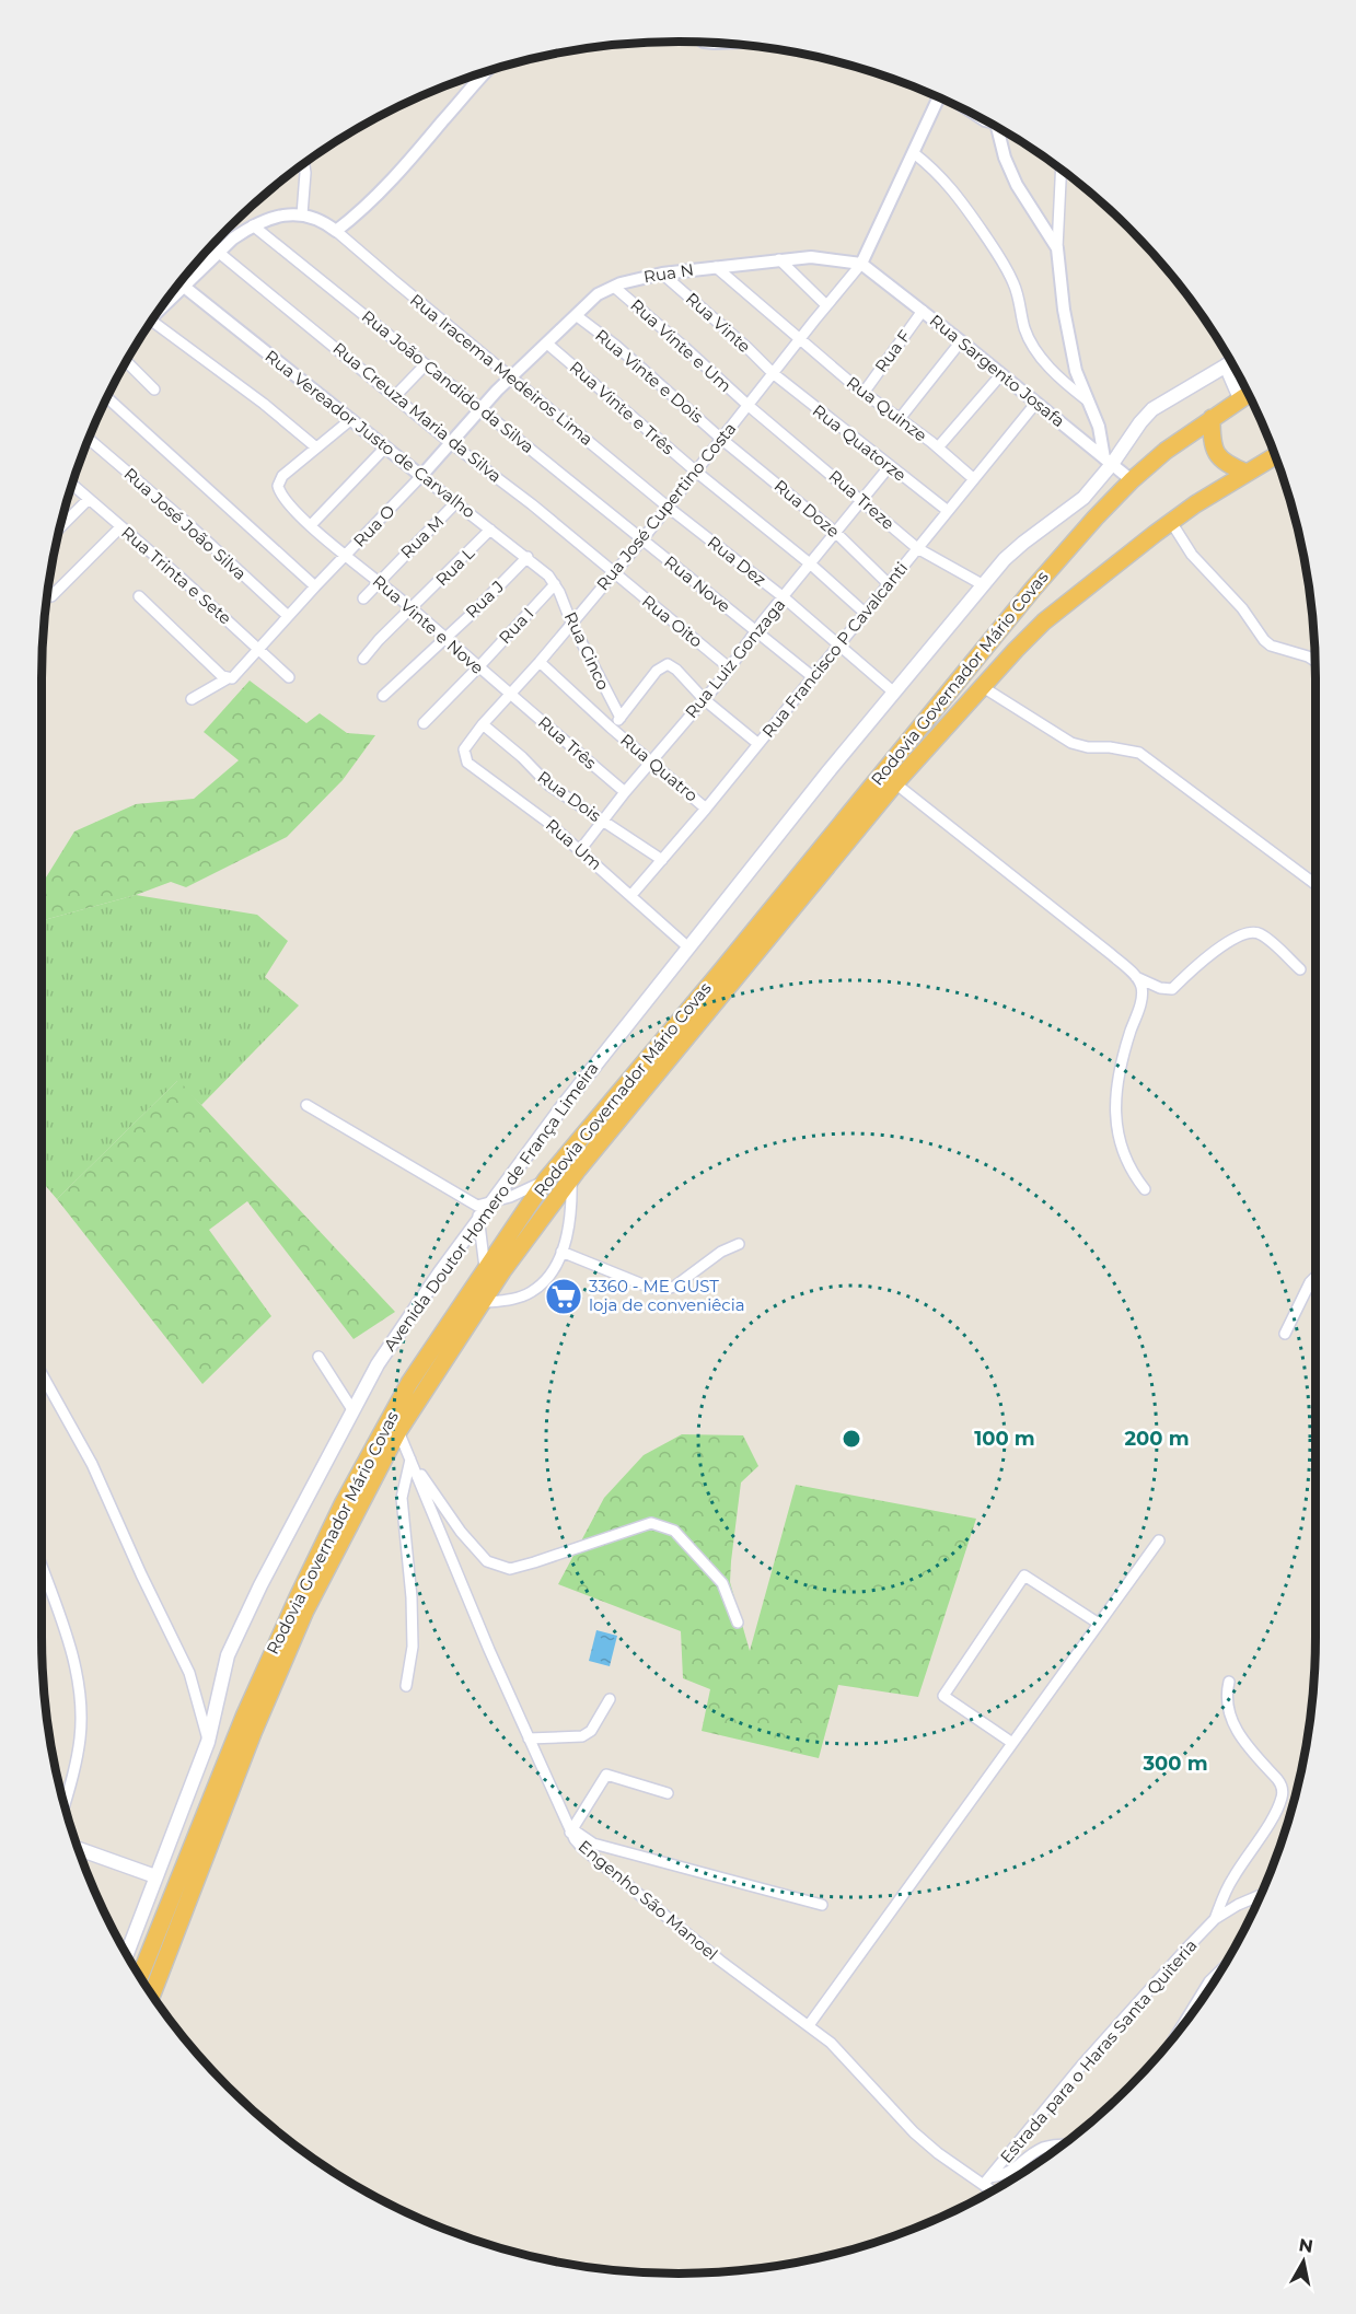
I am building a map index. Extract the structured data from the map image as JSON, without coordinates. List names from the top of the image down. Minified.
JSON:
{"streets":{"highway":["Rodovia Governador Mário Covas"],"main road":["Avenida Doutor Homero de França Limeira"],"street":["Rua N","Rua Vinte","Rua Vinte e Um","Rua F","Rua Iracema Medeiros Lima","Rua Sargento Josafa","Rua Vinte e Dois","Rua João Candido da Silva","Rua Vinte e Três","Rua Quinze","Rua Creuza Maria da Silva","Rua Vereador Justo de Carvalho","Rua Quatorze","Rua Treze","Rua José Cupertino Costa","Rua Doze","Rua José João Silva","Rua O","Rua M","Rua Dez","Rua L","Rua Trinta e Sete","Rua Nove","Rua J","Rua Oito","Rua Vinte e Nove","Rua I","Rua Francisco P Cavalcanti","Rua Cinco","Rua Luiz Gonzaga","Rua Três","Rua Quatro","Rua Dois","Rua Um","Engenho São Manoel","Estrada para o Haras Santa Quiteria"]},"crossings":[["Rua N","Rua Vinte"],["Rua N","Rua Vinte e Um"],["Rua N","Rua Iracema Medeiros Lima"],["Rua N","Rua Sargento Josafa"],["Rua N","Rua Vinte e Dois"],["Rua N","Rua Vinte e Três"],["Rua N","Rua Quinze"],["Rua N","Rua José Cupertino Costa"],["Rua N","Rua O"],["Rua Vinte","Rua Quatorze"],["Rua Vinte","Rua José Cupertino Costa"],["Rua Vinte e Um","Rua Treze"],["Rua Vinte e Um","Rua José Cupertino Costa"],["Rua F","Rua Sargento Josafa"],["Rua F","Rua Quinze"],["Rua Iracema Medeiros Lima","Rua José Cupertino Costa"],["Rua Iracema Medeiros Lima","Rua O"],["Rua Iracema Medeiros Lima","Rua Dez"],["Rua Sargento Josafa","Rua José Cupertino Costa"],["Rua Sargento Josafa","Rua Francisco P Cavalcanti"],["Rua Sargento Josafa","Rodovia Governador Mário Covas"],["Rua Sargento Josafa","Avenida Doutor Homero de França Limeira"],["Rua Vinte e Dois","Rua José Cupertino Costa"],["Rua Vinte e Dois","Rua Doze"],["Rua João Candido da Silva","Rua José Cupertino Costa"],["Rua João Candido da Silva","Rua O"],["Rua João Candido da Silva","Rua Nove"],["Rua Vinte e Três","Rua José Cupertino Costa"],["Rua Vinte e Três","Rua Francisco P Cavalcanti"],["Rua Vinte e Três","Rua Luiz Gonzaga"],["Rua Quinze","Rua José Cupertino Costa"],["Rua Quinze","Rua Francisco P Cavalcanti"],["Rua Creuza Maria da Silva","Rua José Cupertino Costa"],["Rua Creuza Maria da Silva","Rua O"],["Rua Creuza Maria da Silva","Rua Oito"],["Rua Vereador Justo de Carvalho","Rua O"],["Rua Vereador Justo de Carvalho","Rua M"],["Rua Vereador Justo de Carvalho","Rua L"],["Rua Vereador Justo de Carvalho","Rua J"],["Rua Vereador Justo de Carvalho","Rua I"],["Rua Vereador Justo de Carvalho","Rua Cinco"],["Rua Quatorze","Rua José Cupertino Costa"],["Rua Quatorze","Rua Francisco P Cavalcanti"],["Rua Quatorze","Rua Luiz Gonzaga"],["Rua Treze","Rua José Cupertino Costa"],["Rua Treze","Rua Francisco P Cavalcanti"],["Rua Treze","Rua Luiz Gonzaga"],["Rua Treze","Avenida Doutor Homero de França Limeira"],["Rua José Cupertino Costa","Rua Doze"],["Rua José Cupertino Costa","Rua Dez"],["Rua José Cupertino Costa","Rua Nove"],["Rua José Cupertino Costa","Rua Oito"],["Rua José Cupertino Costa","Rua Vinte e Nove"],["Rua José Cupertino Costa","Rua Cinco"],["Rua José Cupertino Costa","Rua Três"],["Rua José Cupertino Costa","Rua Quatro"],["Rua José Cupertino Costa","Rua Dois"],["Rua José Cupertino Costa","Rua Um"],["Rua Doze","Rua Francisco P Cavalcanti"],["Rua Doze","Rua Luiz Gonzaga"],["Rua José João Silva","Rua O"],["Rua O","Rua Trinta e Sete"],["Rua O","Rua Vinte e Nove"],["Rua M","Rua Vinte e Nove"],["Rua Dez","Rua Francisco P Cavalcanti"],["Rua Dez","Rua Luiz Gonzaga"],["Rua Dez","Avenida Doutor Homero de França Limeira"],["Rua L","Rua Vinte e Nove"],["Rua Nove","Rua Francisco P Cavalcanti"],["Rua Nove","Rua Luiz Gonzaga"],["Rua J","Rua Vinte e Nove"],["Rua Oito","Rua Francisco P Cavalcanti"],["Rua Oito","Rua Luiz Gonzaga"],["Rua Oito","Rua Quatro"],["Rua Vinte e Nove","Rua I"],["Rua Vinte e Nove","Rua Três"],["Rua I","Rua Cinco"],["Rua Francisco P Cavalcanti","Rua Quatro"],["Rua Francisco P Cavalcanti","Rua Dois"],["Rua Francisco P Cavalcanti","Rua Um"],["Rua Cinco","Rua Quatro"],["Rua Luiz Gonzaga","Rua Três"],["Rua Luiz Gonzaga","Rua Quatro"],["Rua Luiz Gonzaga","Rua Dois"],["Rua Luiz Gonzaga","Rua Um"],["Rodovia Governador Mário Covas","Engenho São Manoel"],["Rua Um","Avenida Doutor Homero de França Limeira"],["Engenho São Manoel","Estrada para o Haras Santa Quiteria"]],"places":{"supermarket":["3360 - ME GUST loja de conveniêcia"]},"north":"top","rings":["100 m","200 m","300 m"]}
